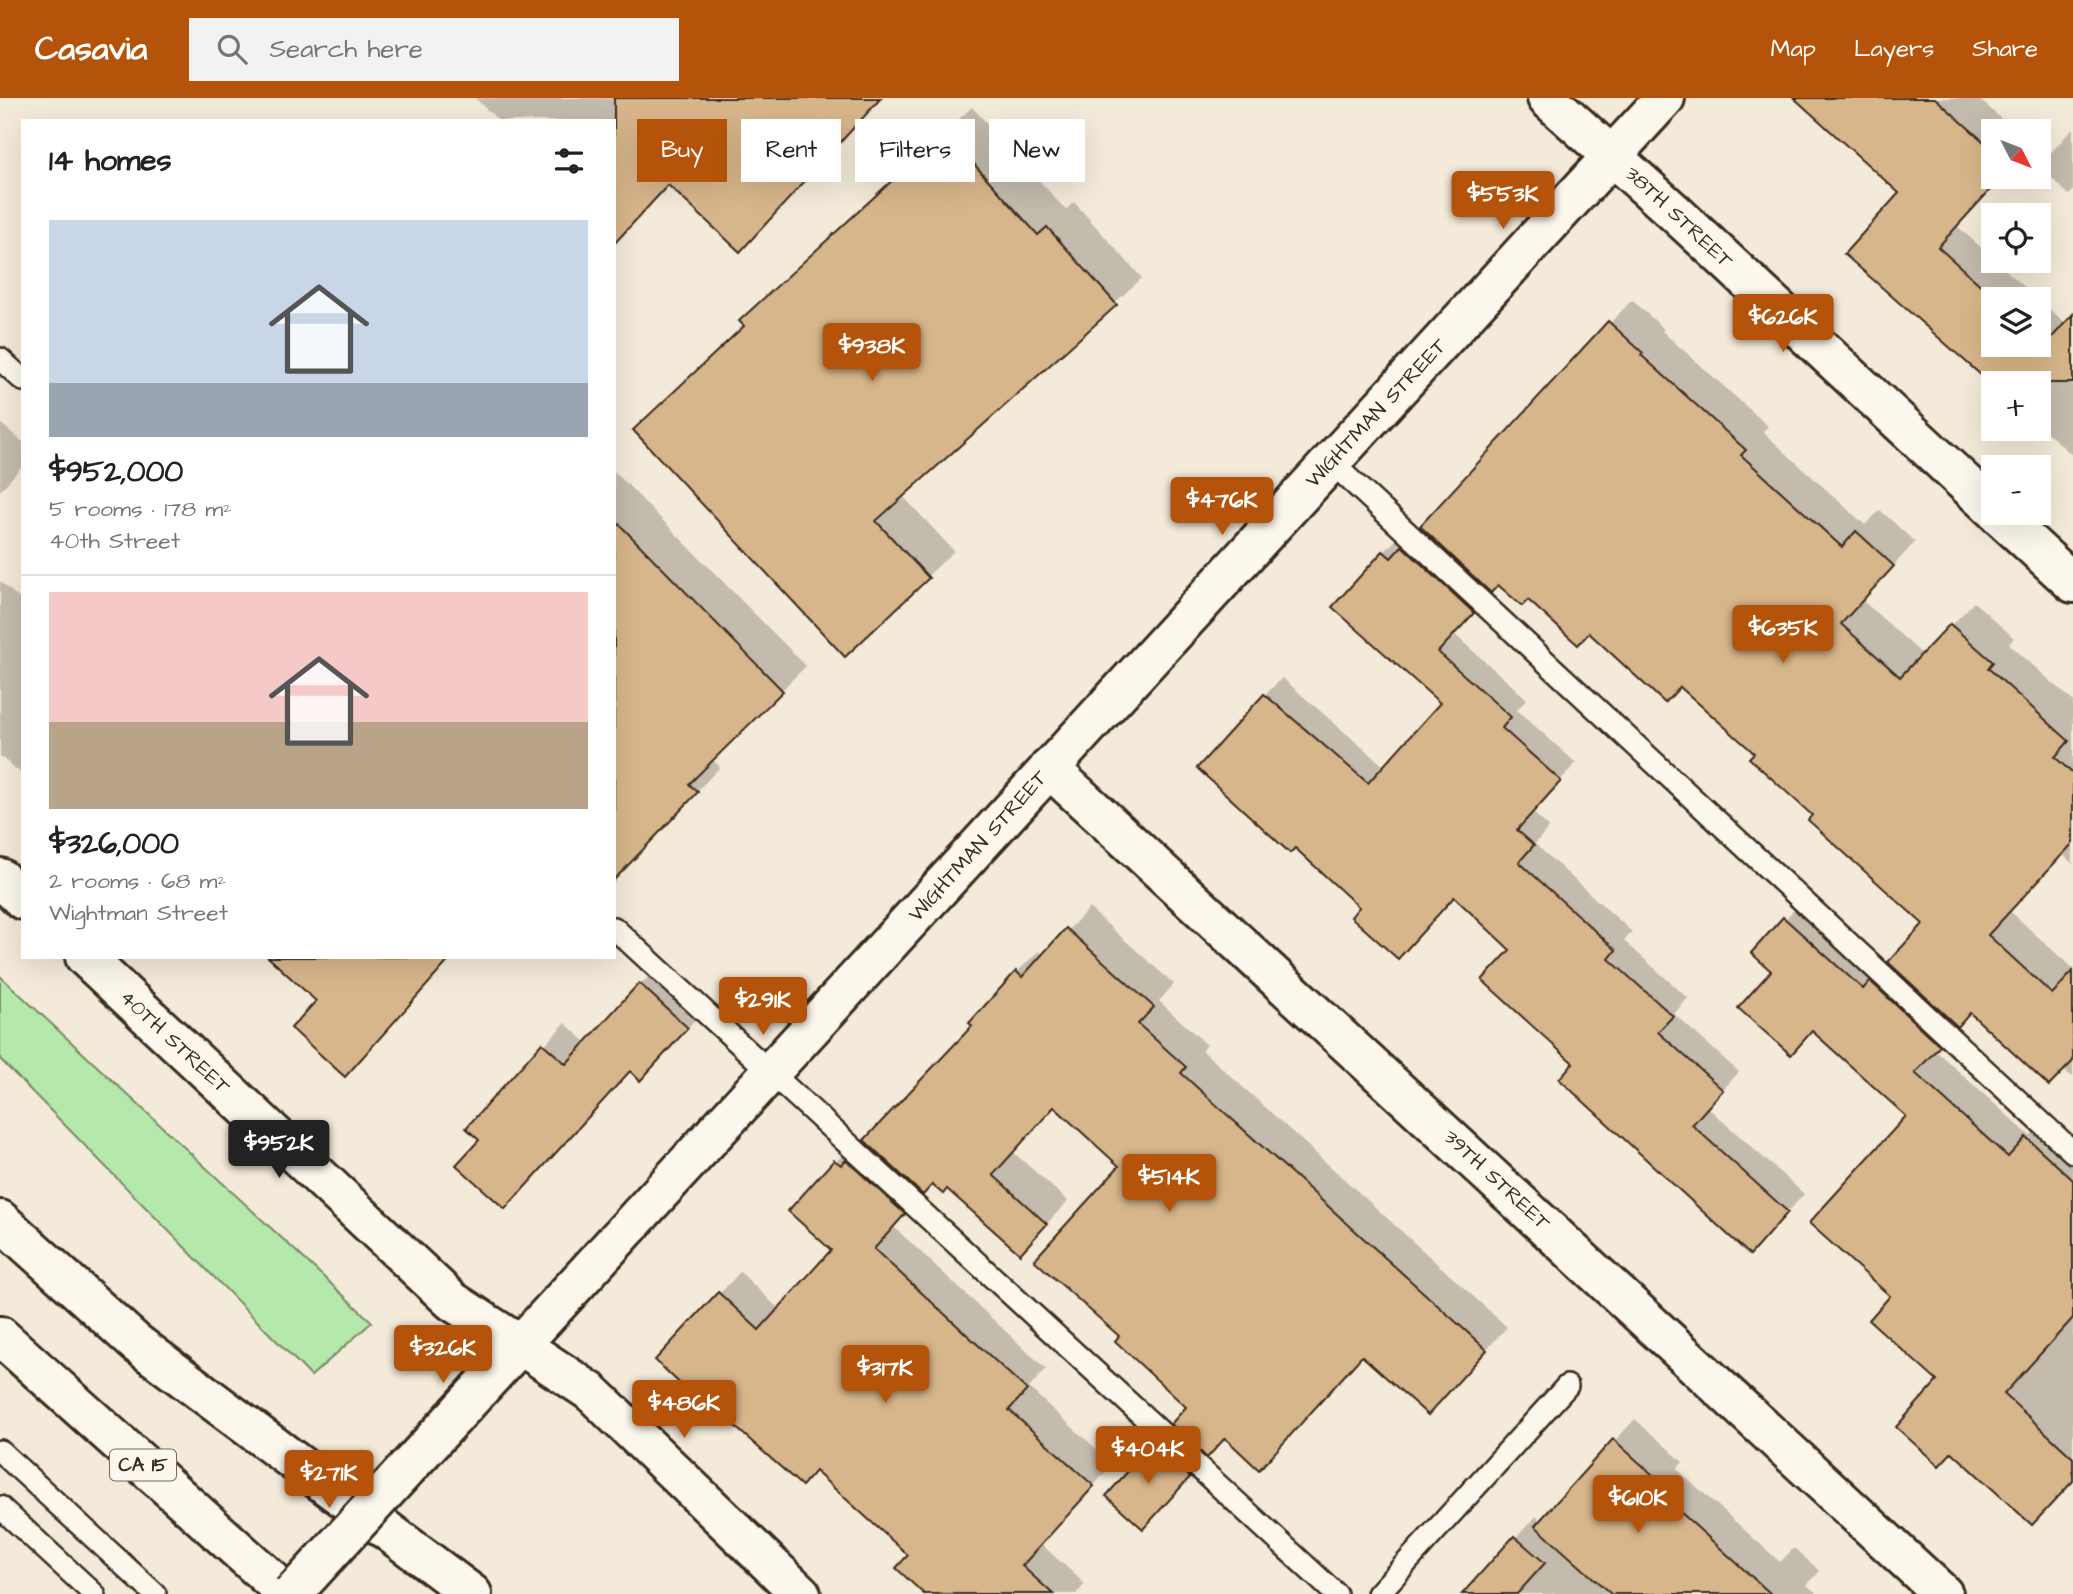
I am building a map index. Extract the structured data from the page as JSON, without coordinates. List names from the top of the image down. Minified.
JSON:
{"streets":{"main road":["38TH STREET","WIGHTMAN STREET","40TH STREET","39TH STREET","CA 15"]},"crossings":[["38TH STREET","WIGHTMAN STREET"],["WIGHTMAN STREET","40TH STREET"],["WIGHTMAN STREET","39TH STREET"]],"north":"bottom right","page":{"header":"Casavia","search":"Search here","nav":["Map","Layers","Share"],"map_buttons":["+","−"],"chip":["Buy","Rent","Filters","New"],"heading":"14 homes","price":["$553K","$626K","$938K","$476K","$635K","$291K","$952K","$514K","$326K","$317K","$486K","$404K","$271K","$610K"],"list":[{"name":"$952,000","note":"5 rooms · 178 m² · 40th Street"},{"name":"$326,000","note":"2 rooms · 68 m² · Wightman Street"}]}}
